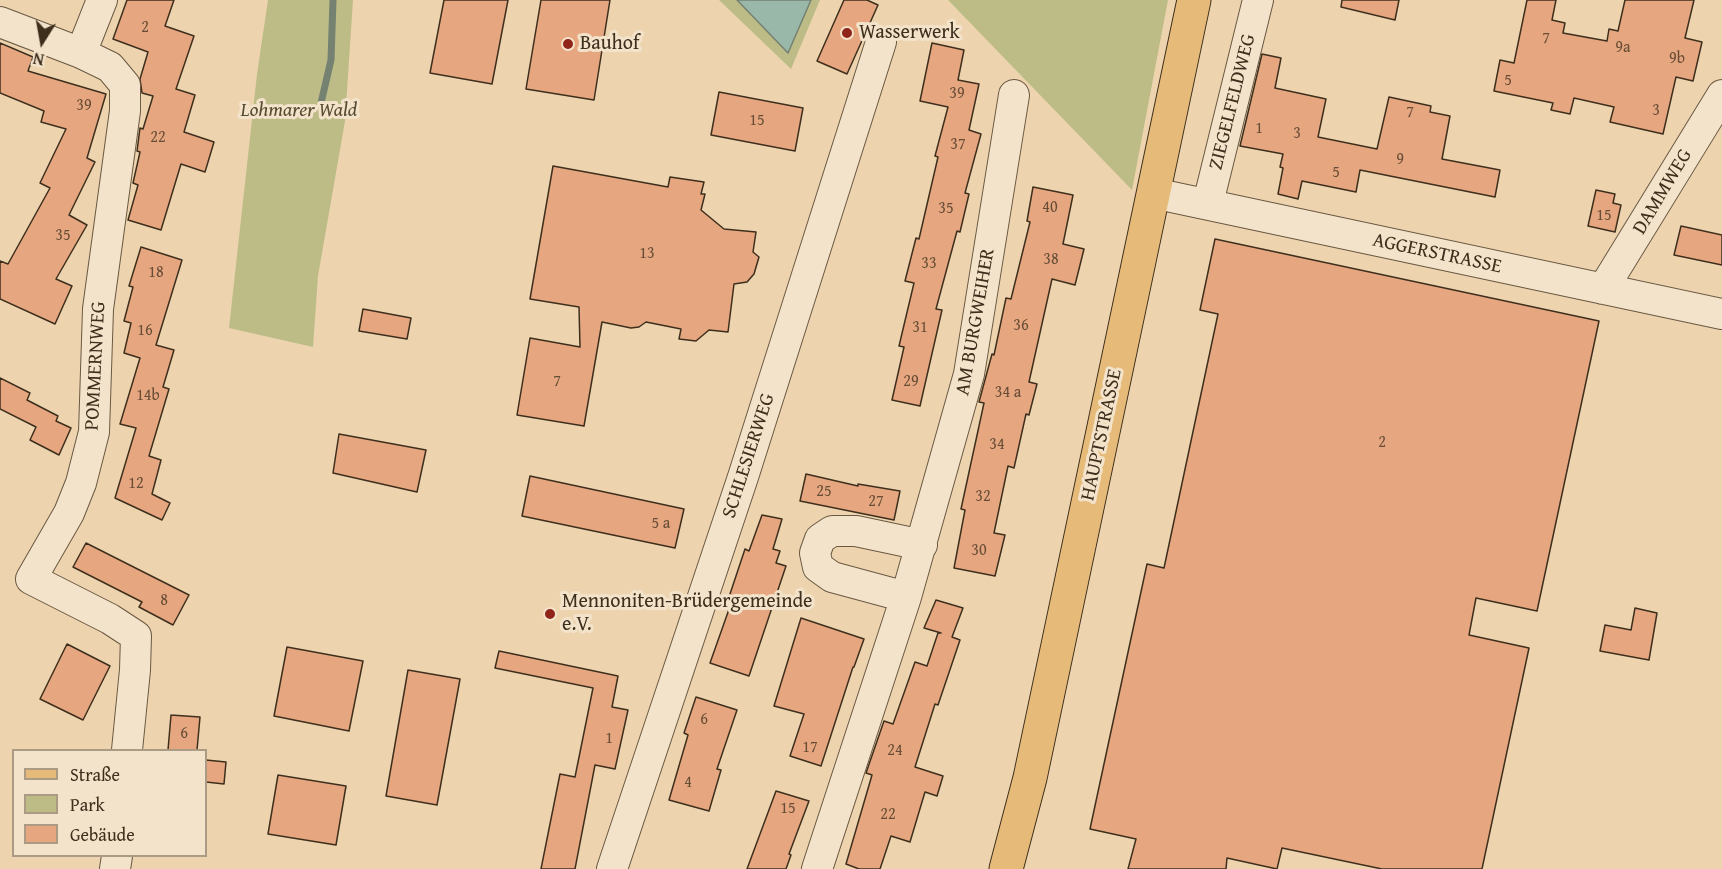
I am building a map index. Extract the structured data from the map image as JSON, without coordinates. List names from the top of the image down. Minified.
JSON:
{"streets":{"main road":["HAUPTSTRASSE"],"street":["ZIEGELFELDWEG","DAMMWEG","AGGERSTRASSE","AM BURGWEIHER","POMMERNWEG","SCHLESIERWEG"]},"crossings":[["ZIEGELFELDWEG","AGGERSTRASSE"],["DAMMWEG","AGGERSTRASSE"],["AGGERSTRASSE","HAUPTSTRASSE"]],"parks":["Lohmarer Wald"],"places":["Wasserwerk","Bauhof","Mennoniten-Brüdergemeinde e.V."],"house_numbers":["2","7","9a","9b","5","39","39","3","7","15","1","3","22","37","9","5","40","35","15","35","13","38","33","18","36","31","16","7","29","34 a","14b","2","34","12","25","32","27","5 a","30","8","6","6","1","17","24","4","15","22"],"legend":["Straße","Park","Gebäude"],"north":"bottom"}
